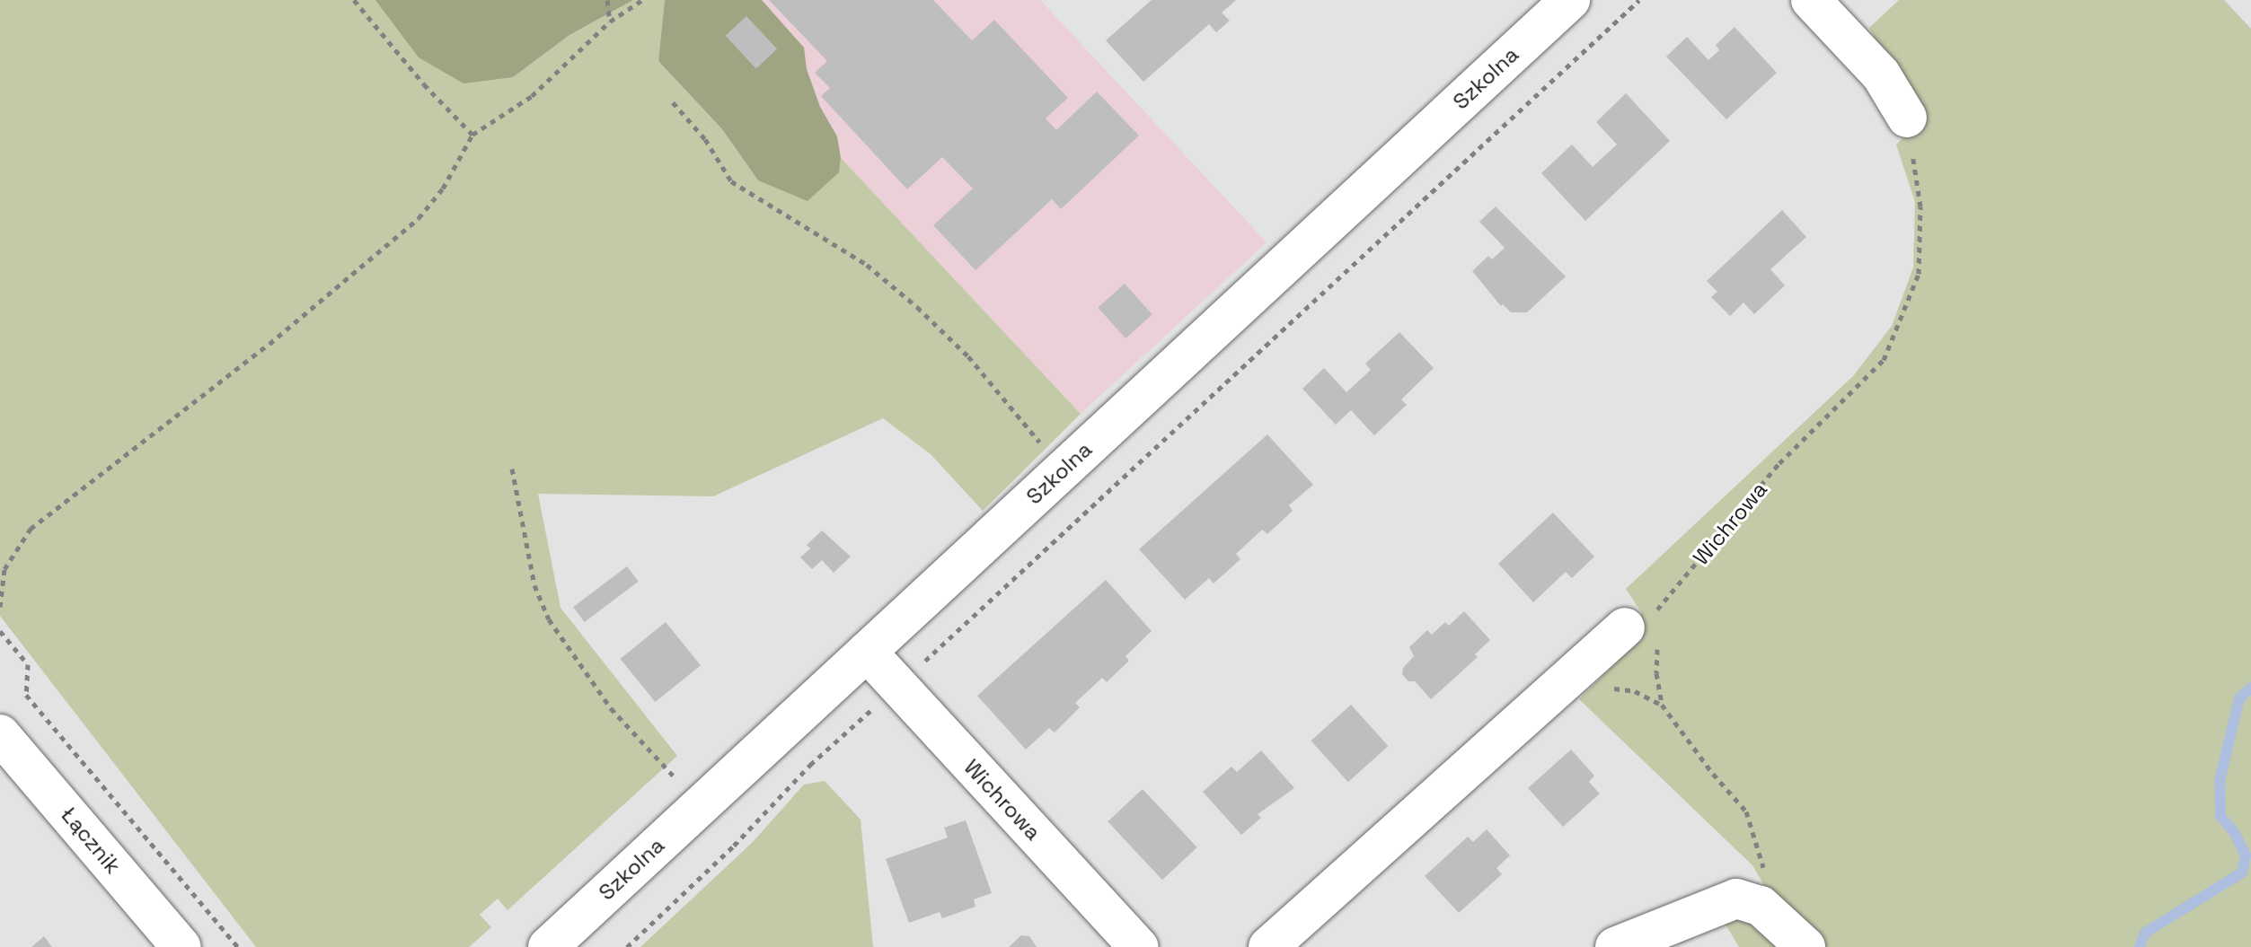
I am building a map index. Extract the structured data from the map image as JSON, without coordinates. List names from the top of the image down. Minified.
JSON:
{"streets":{"street":["Szkolna","Wichrowa","Łącznik"]},"crossings":[["Szkolna","Wichrowa"]]}
